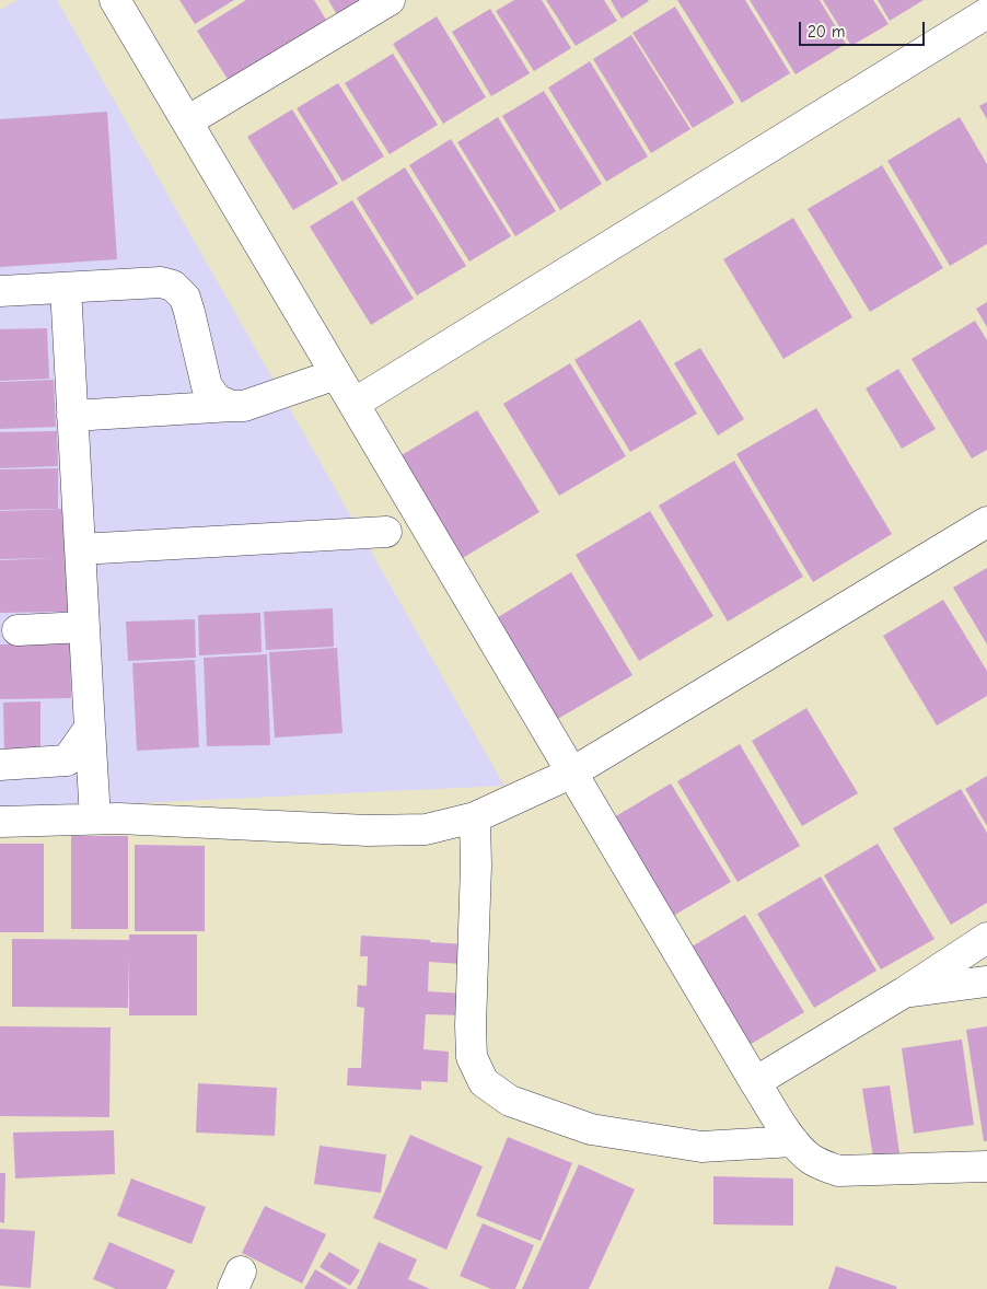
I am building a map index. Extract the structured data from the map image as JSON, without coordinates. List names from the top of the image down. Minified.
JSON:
{"scale_bar":"20 m"}
